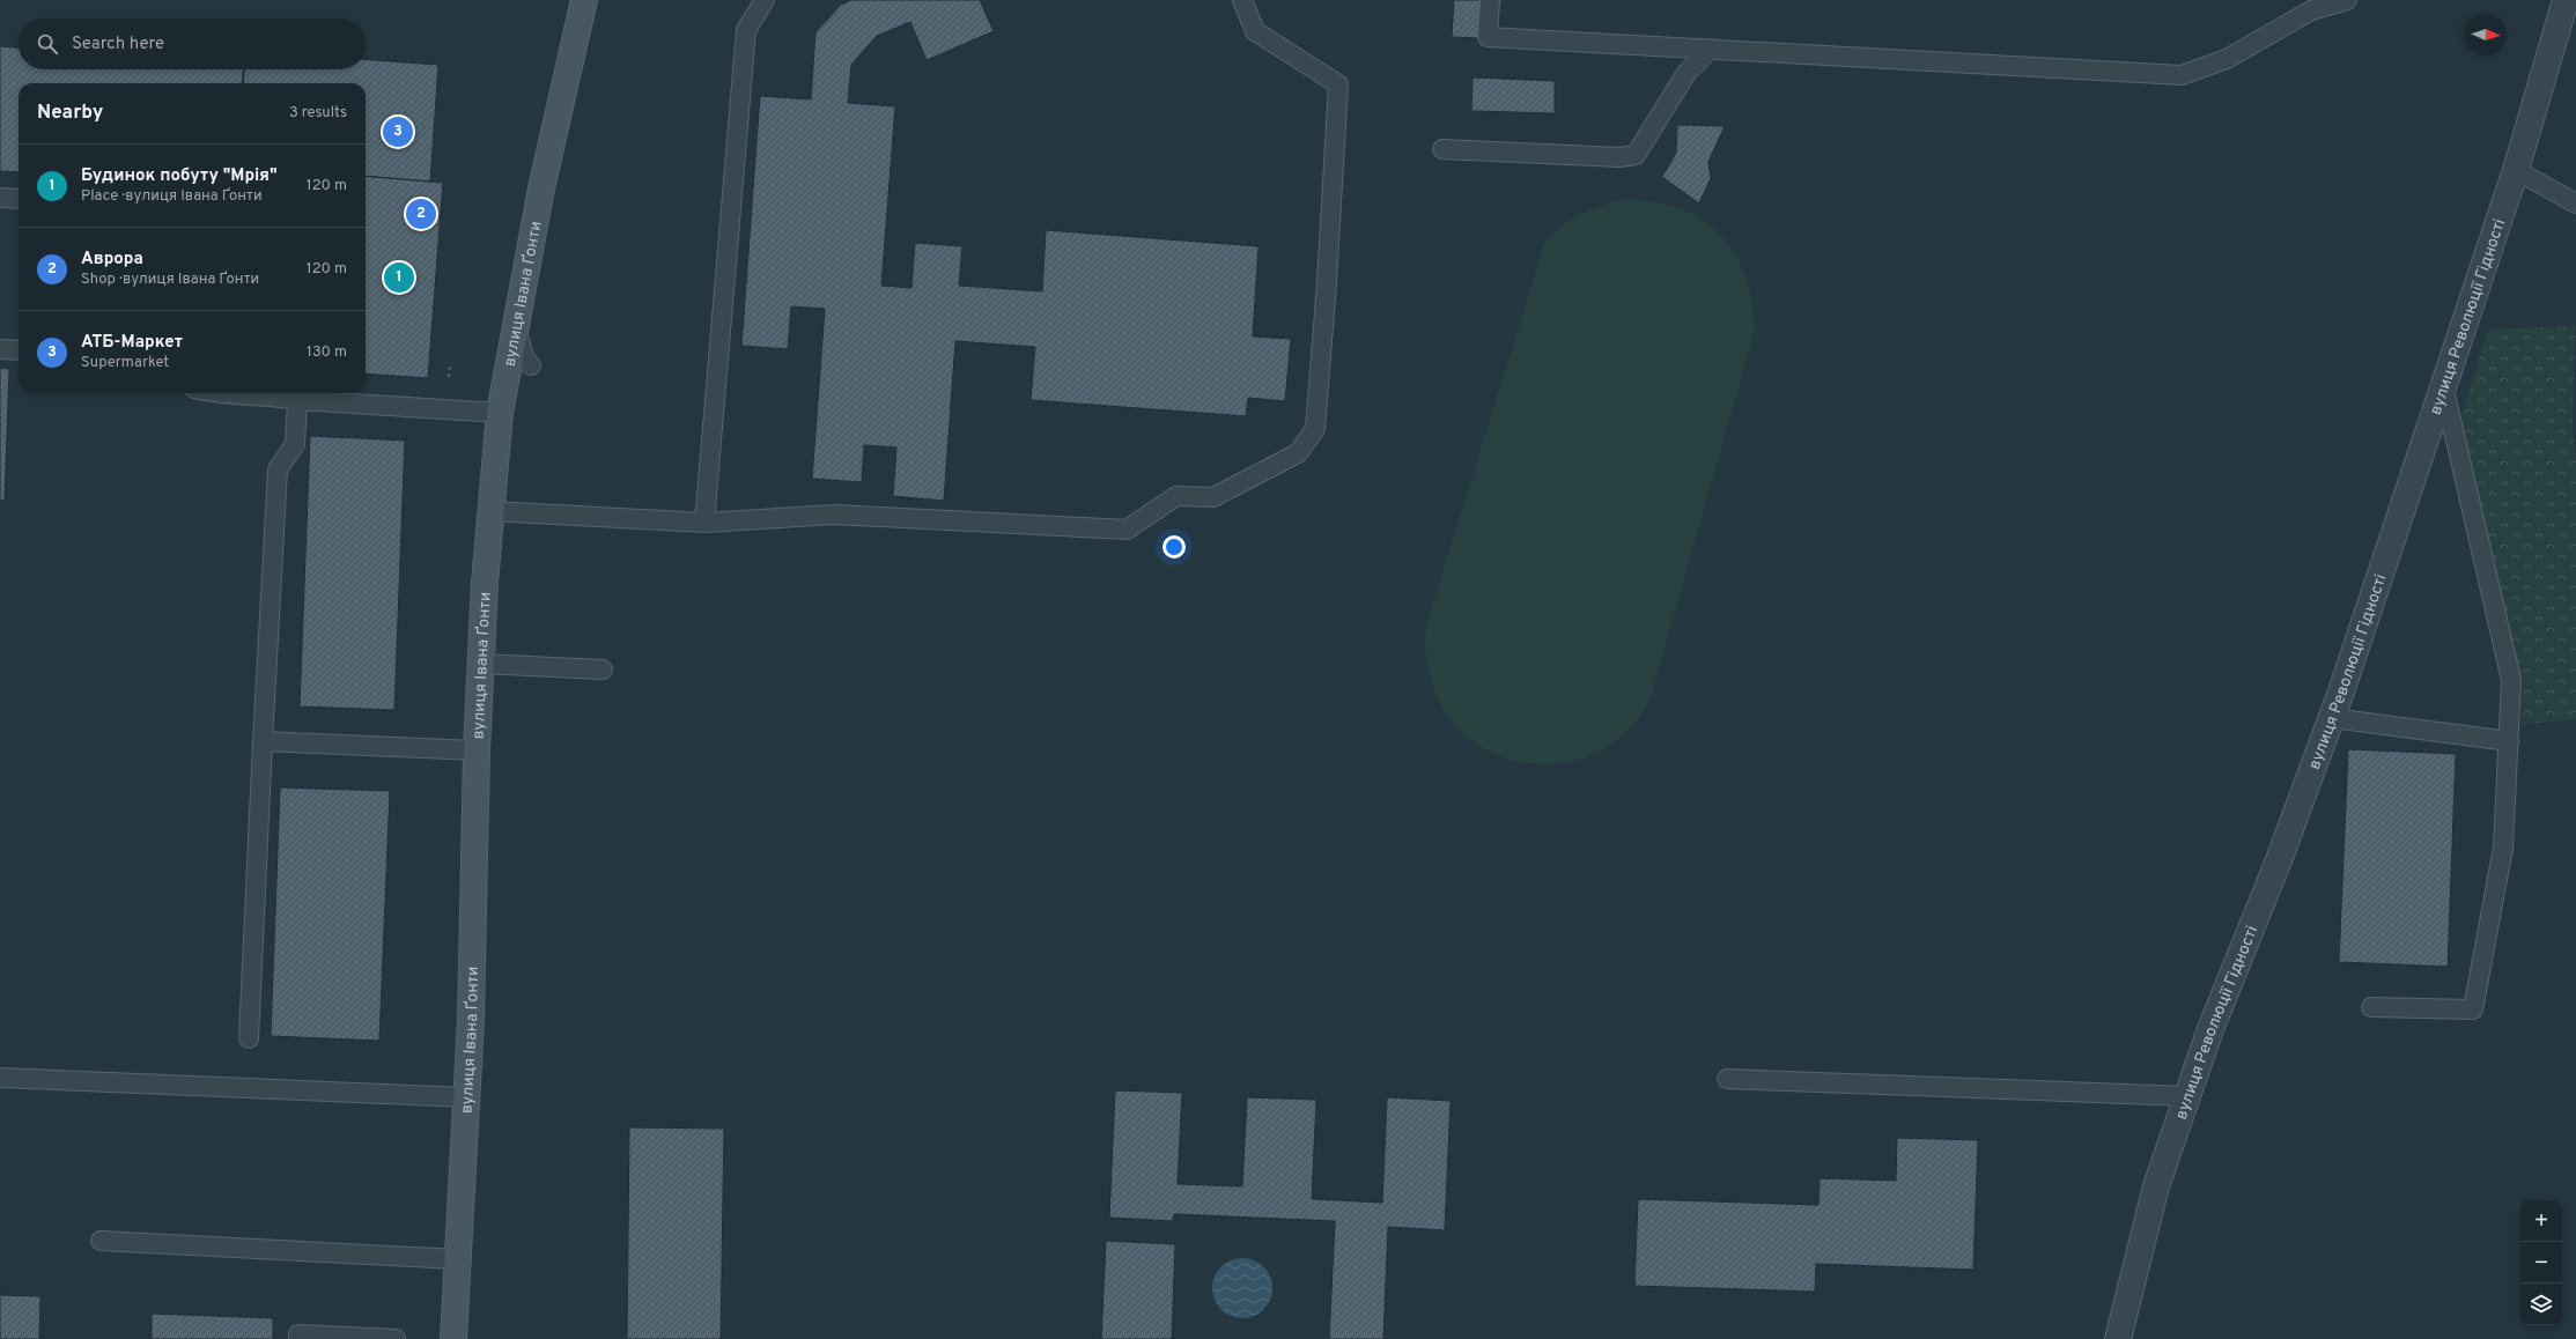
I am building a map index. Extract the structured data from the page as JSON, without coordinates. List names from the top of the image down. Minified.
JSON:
{"streets":{"main road":["вулиця Івана Ґонти"],"street":["вулиця Революції Гідності"]},"north":"right","page":{"search":"Search here","heading":["Nearby","3 results"],"pins":["3","2","1"],"list":[{"mark":"1","name":"Будинок побуту \"Мрія\"","note":"Place · вулиця Івана Ґонти","value":"120 m"},{"mark":"2","name":"Аврора","note":"Shop · вулиця Івана Ґонти","value":"120 m"},{"mark":"3","name":"АТБ-Маркет","note":"Supermarket","value":"130 m"}],"map_buttons":["+","−"]}}
